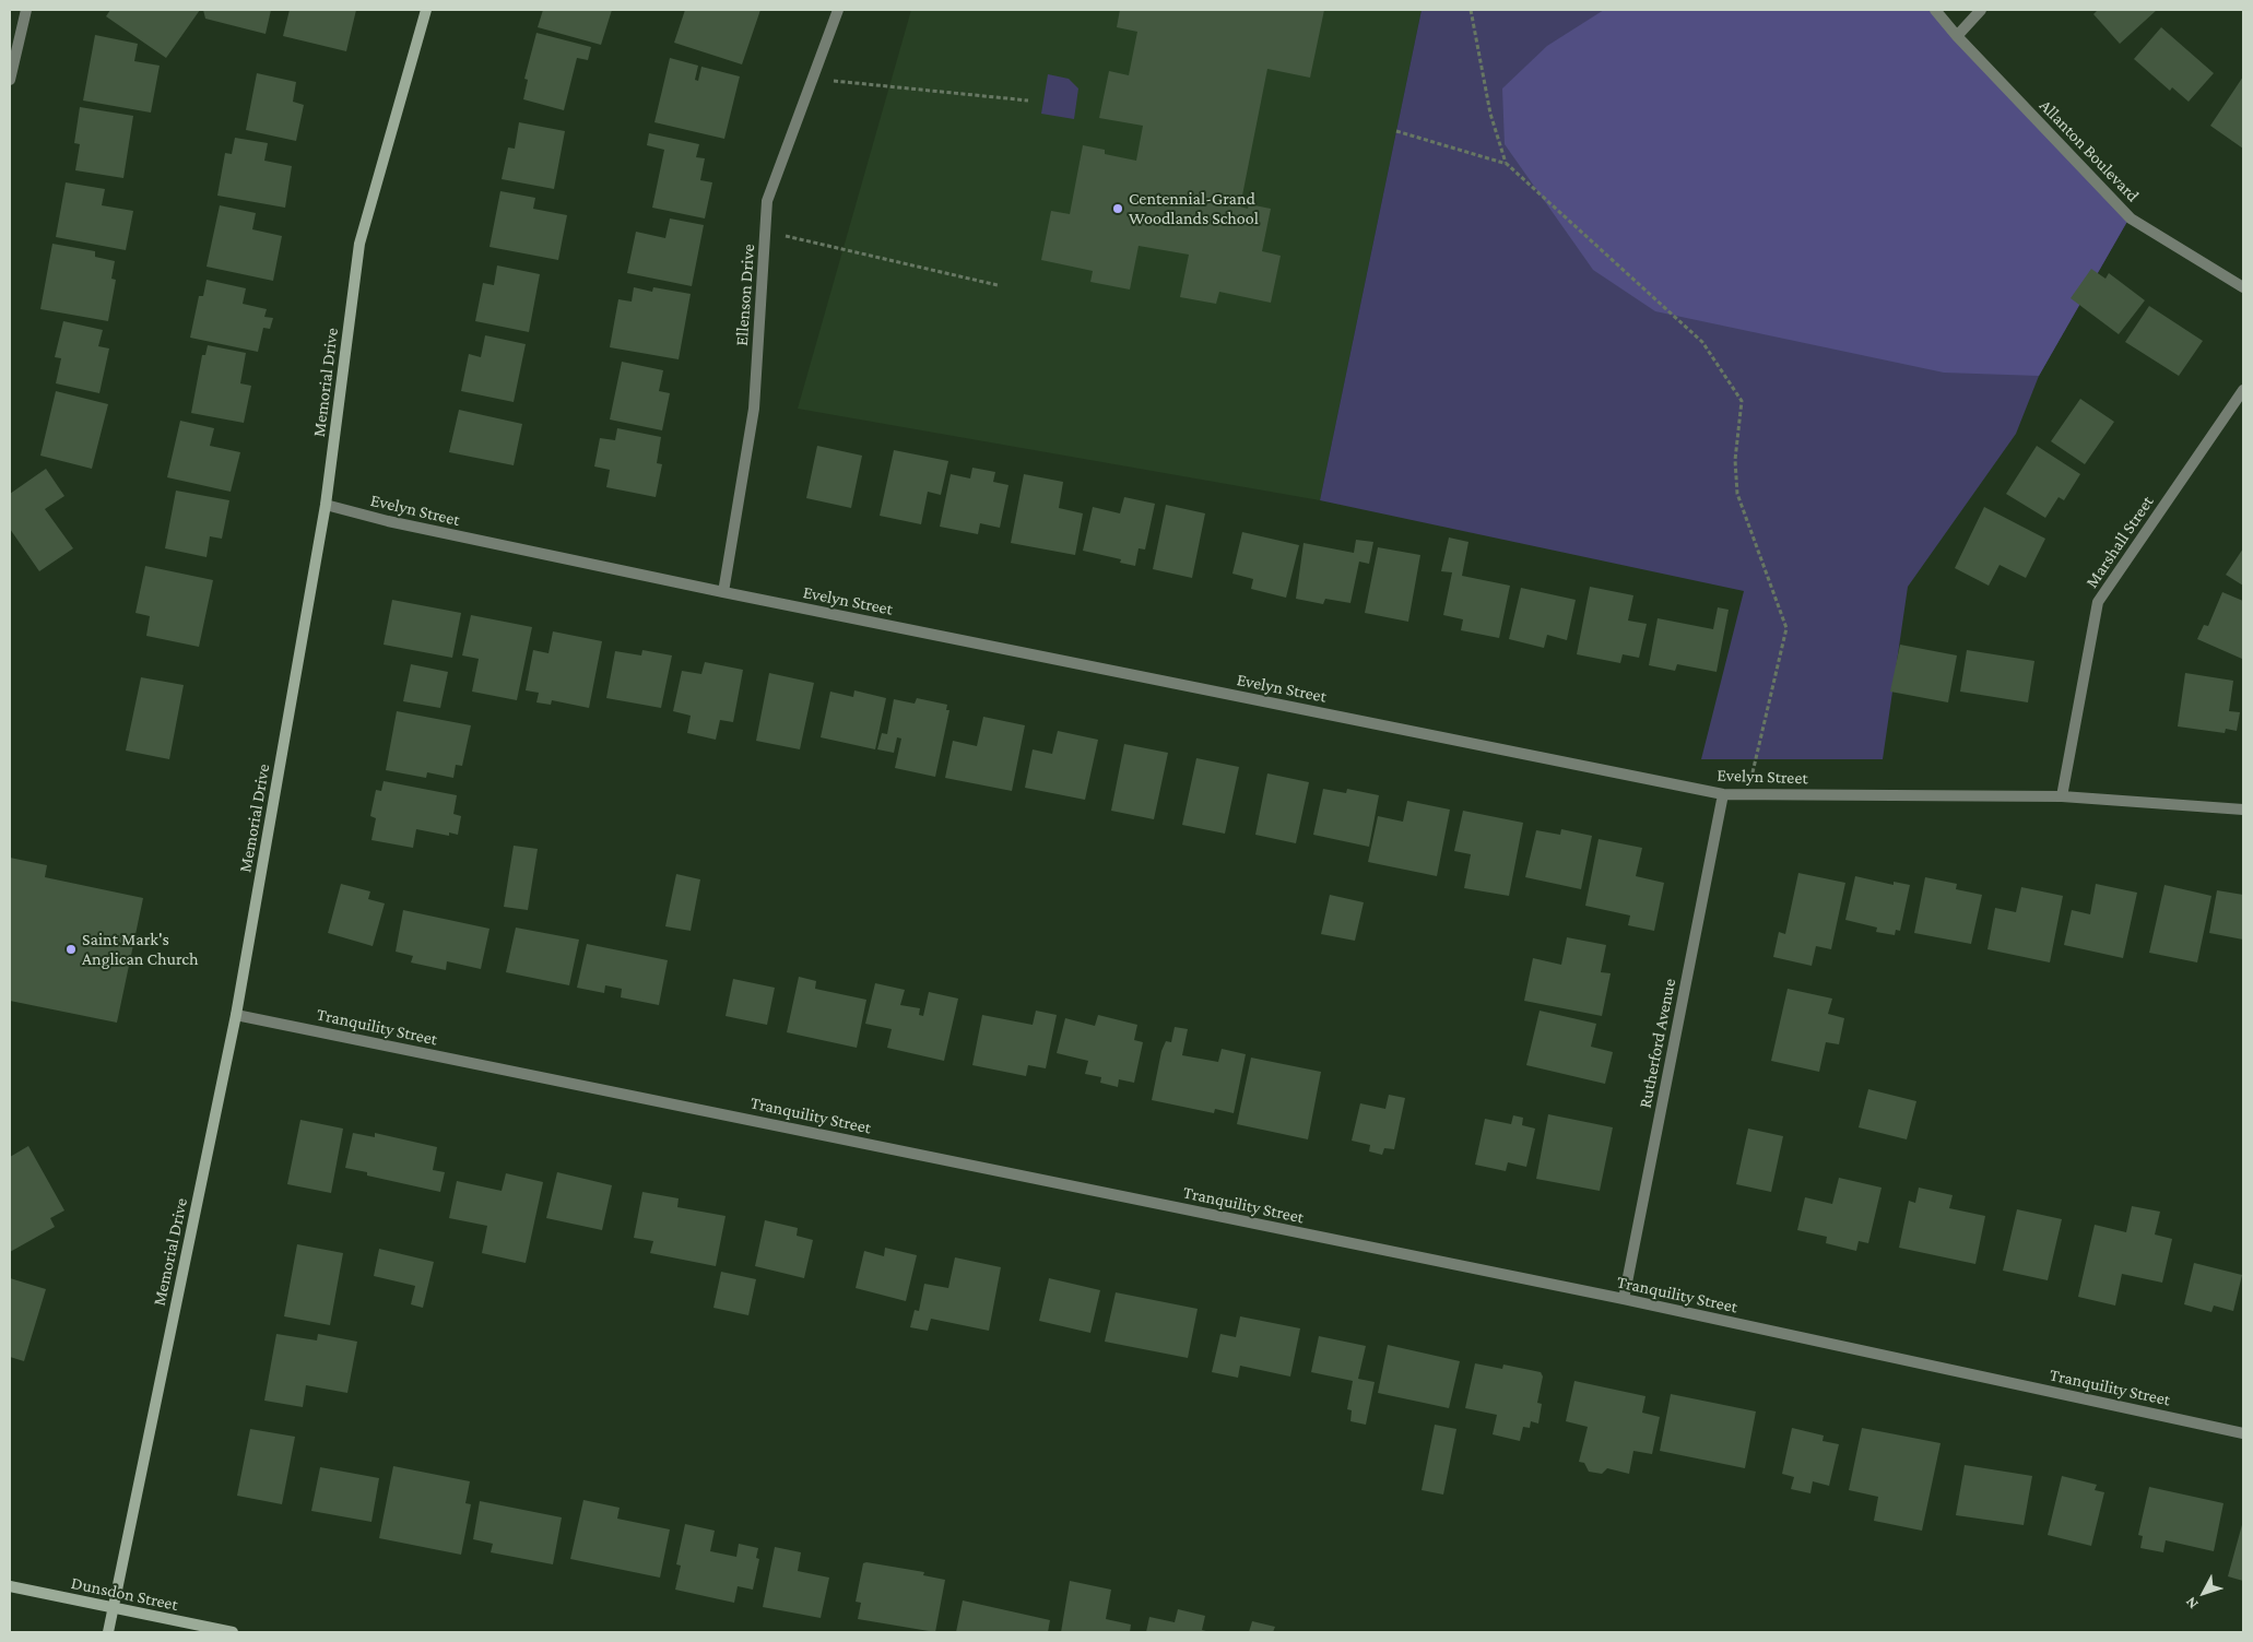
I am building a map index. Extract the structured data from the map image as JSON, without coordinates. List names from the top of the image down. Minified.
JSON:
{"streets":{"main road":["Memorial Drive","Dunsdon Street"],"street":["Allanton Boulevard","Ellenson Drive","Evelyn Street","Marshall Street","Tranquility Street","Rutherford Avenue"]},"crossings":[["Ellenson Drive","Evelyn Street"],["Memorial Drive","Evelyn Street"],["Memorial Drive","Tranquility Street"],["Memorial Drive","Dunsdon Street"],["Evelyn Street","Marshall Street"],["Evelyn Street","Rutherford Avenue"],["Tranquility Street","Rutherford Avenue"]],"places":["Centennial-Grand Woodlands School","Saint Mark's Anglican Church"],"north":"bottom left"}
